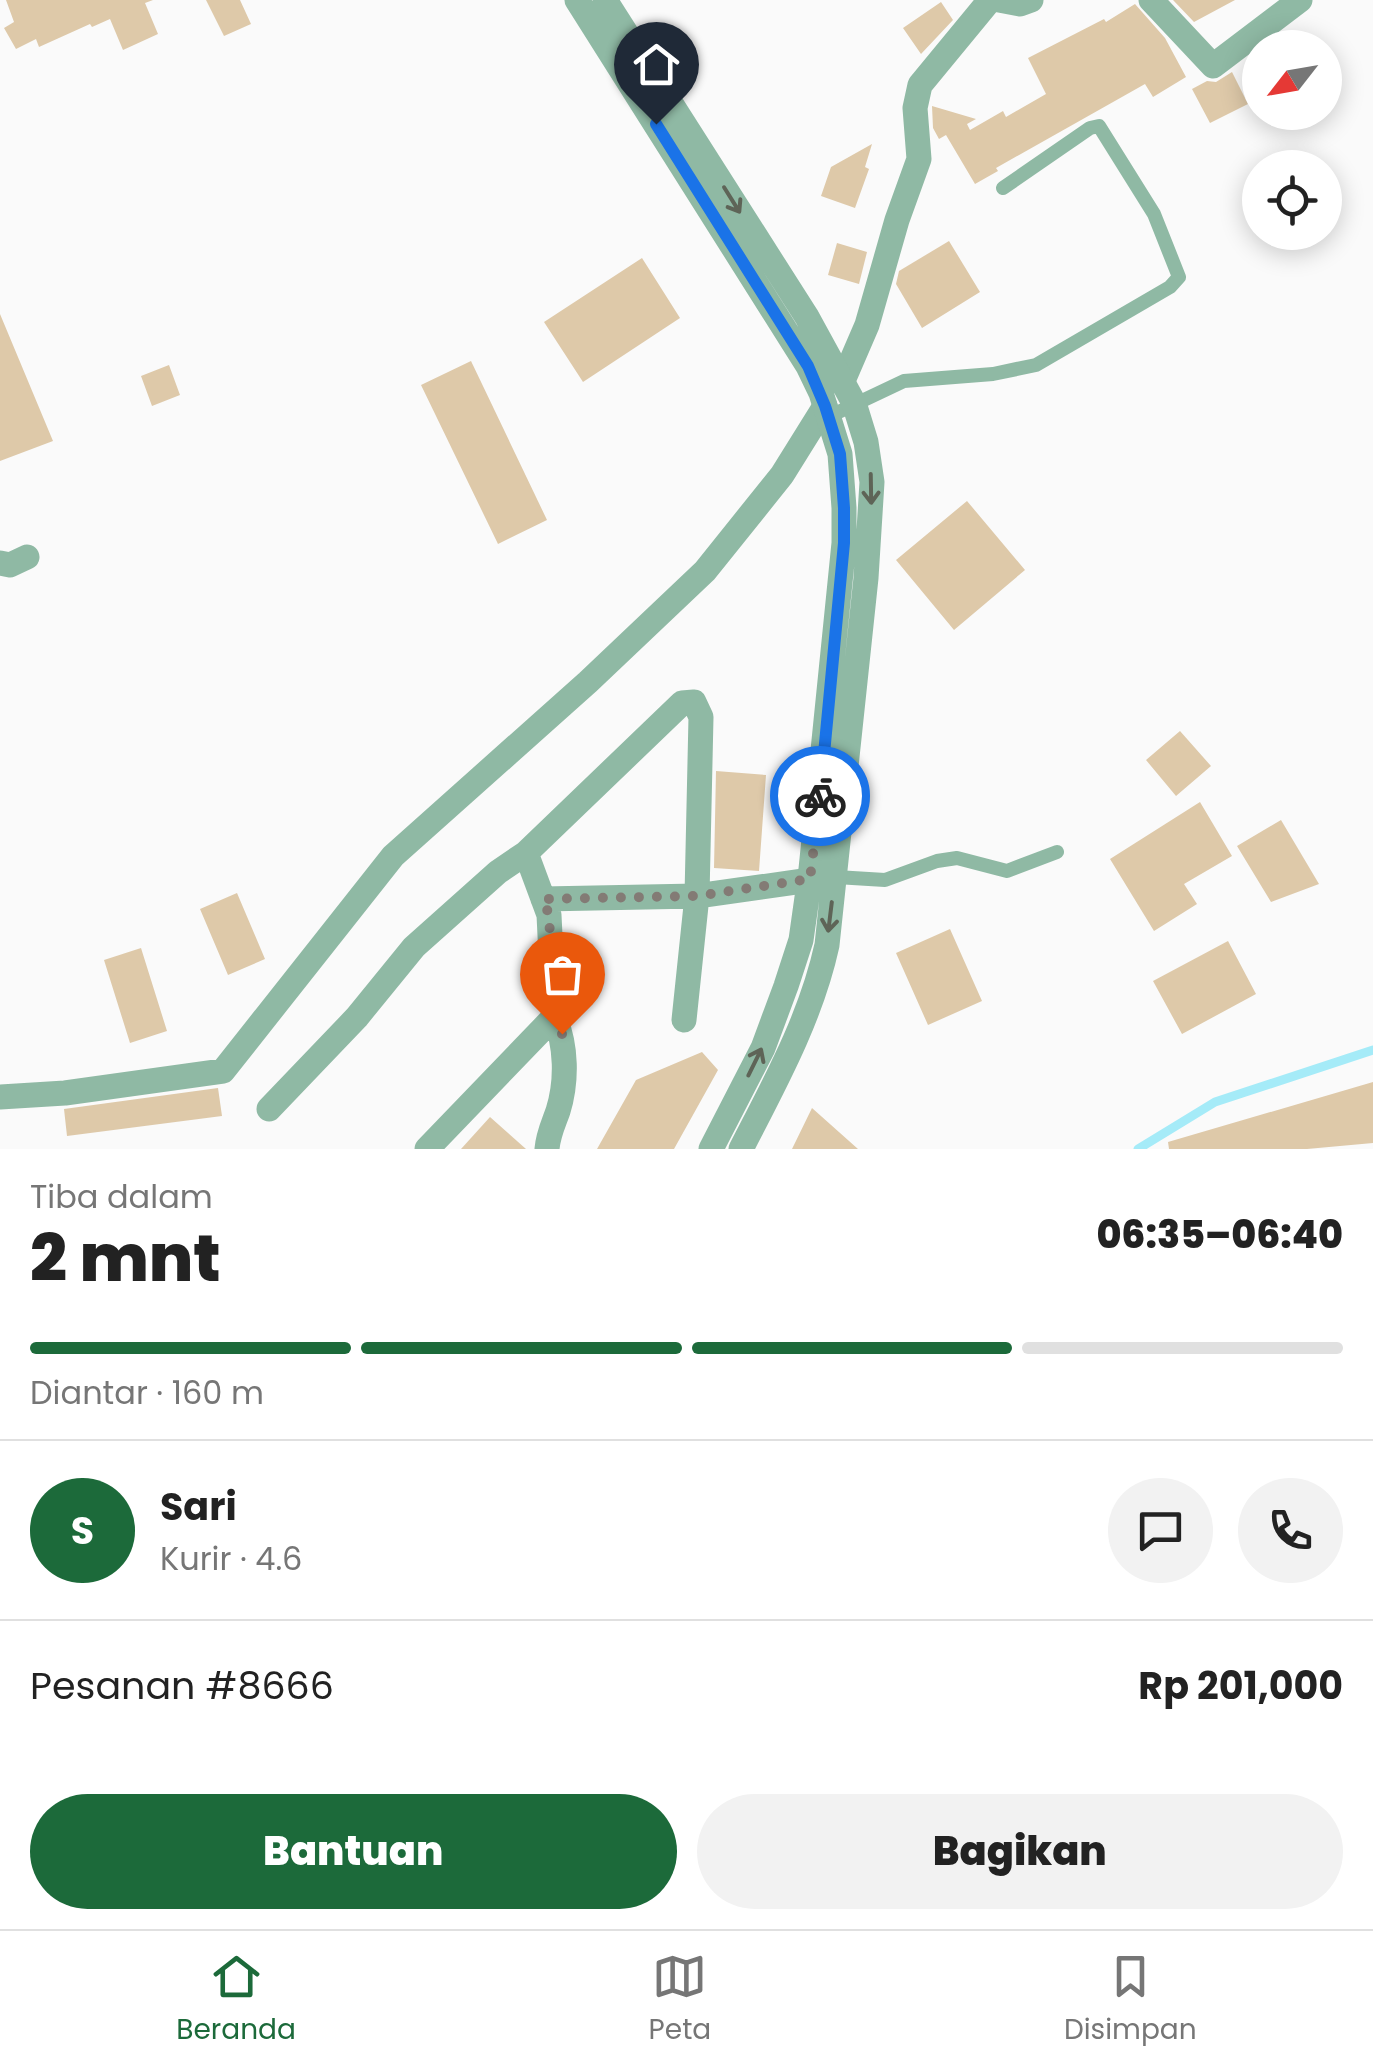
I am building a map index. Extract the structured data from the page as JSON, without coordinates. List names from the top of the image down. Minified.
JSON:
{"north":"bottom left","page":{"heading":["2 mnt","Tiba dalam","06:35–06:40"],"panel":["Sari","Kurir · 4.6","Pesanan #8666","Rp 201,000"],"bar":"Diantar · 160 m","round":"S","buttons":["Bantuan","Bagikan"],"tabs":["Beranda","Peta","Disimpan"]}}
